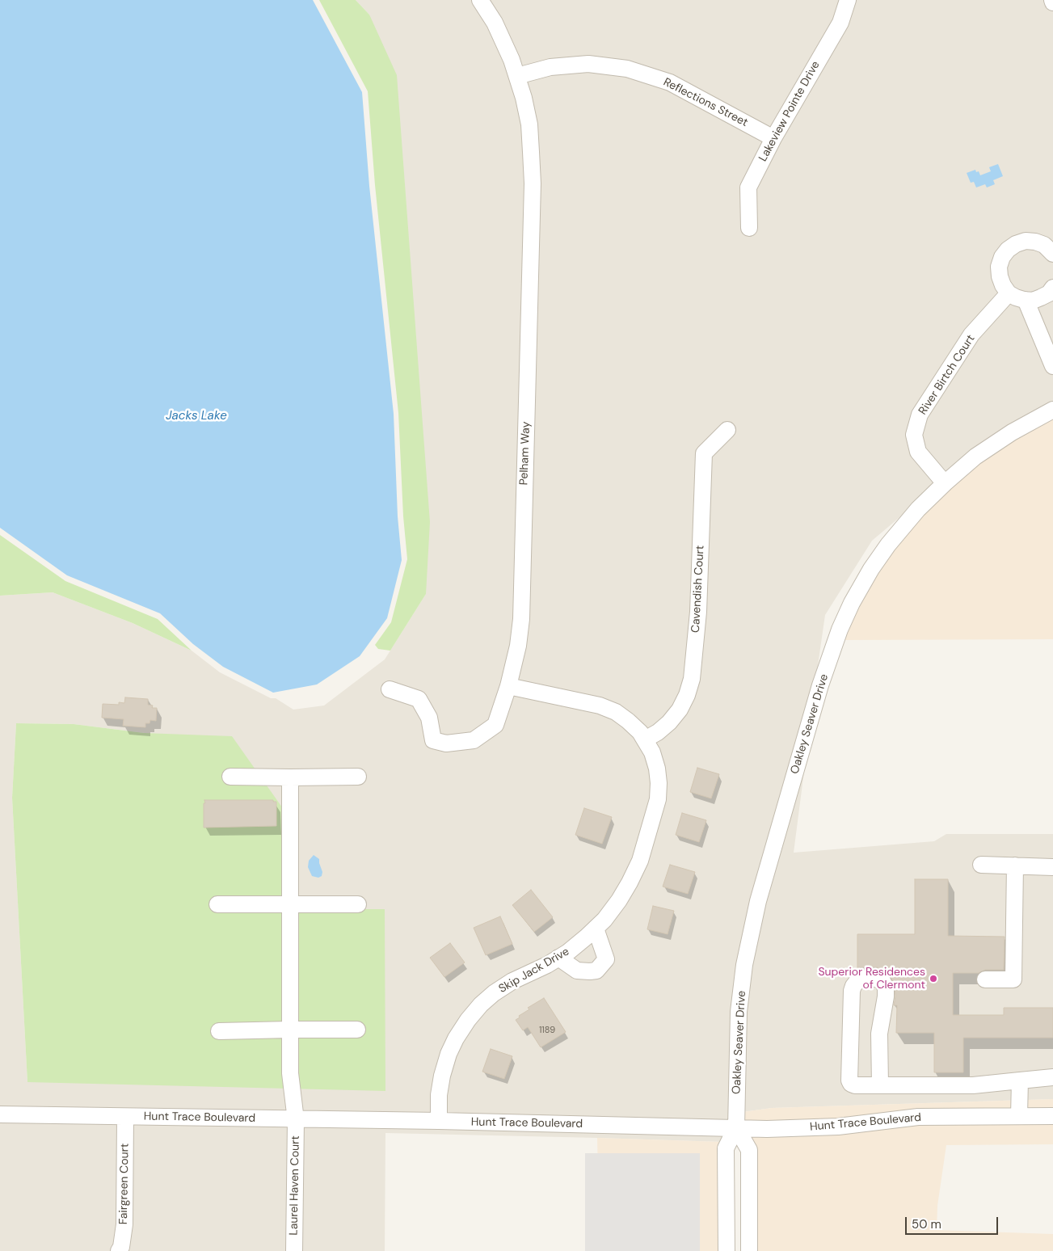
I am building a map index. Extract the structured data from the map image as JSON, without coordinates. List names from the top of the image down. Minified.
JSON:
{"streets":{"street":["Reflections Street","Lakeview Pointe Drive","River Birtch Court","Pelham Way","Cavendish Court","Oakley Seaver Drive","Skip Jack Drive","Hunt Trace Boulevard","Fairgreen Court","Laurel Haven Court"]},"crossings":[["Reflections Street","Lakeview Pointe Drive"],["Reflections Street","Pelham Way"],["River Birtch Court","Oakley Seaver Drive"],["Pelham Way","Skip Jack Drive"],["Cavendish Court","Skip Jack Drive"],["Oakley Seaver Drive","Hunt Trace Boulevard"],["Skip Jack Drive","Hunt Trace Boulevard"],["Hunt Trace Boulevard","Fairgreen Court"],["Hunt Trace Boulevard","Laurel Haven Court"]],"water":["Jacks Lake"],"places":["Superior Residences of Clermont"],"house_numbers":["1189"],"scale_bar":"50 m"}
